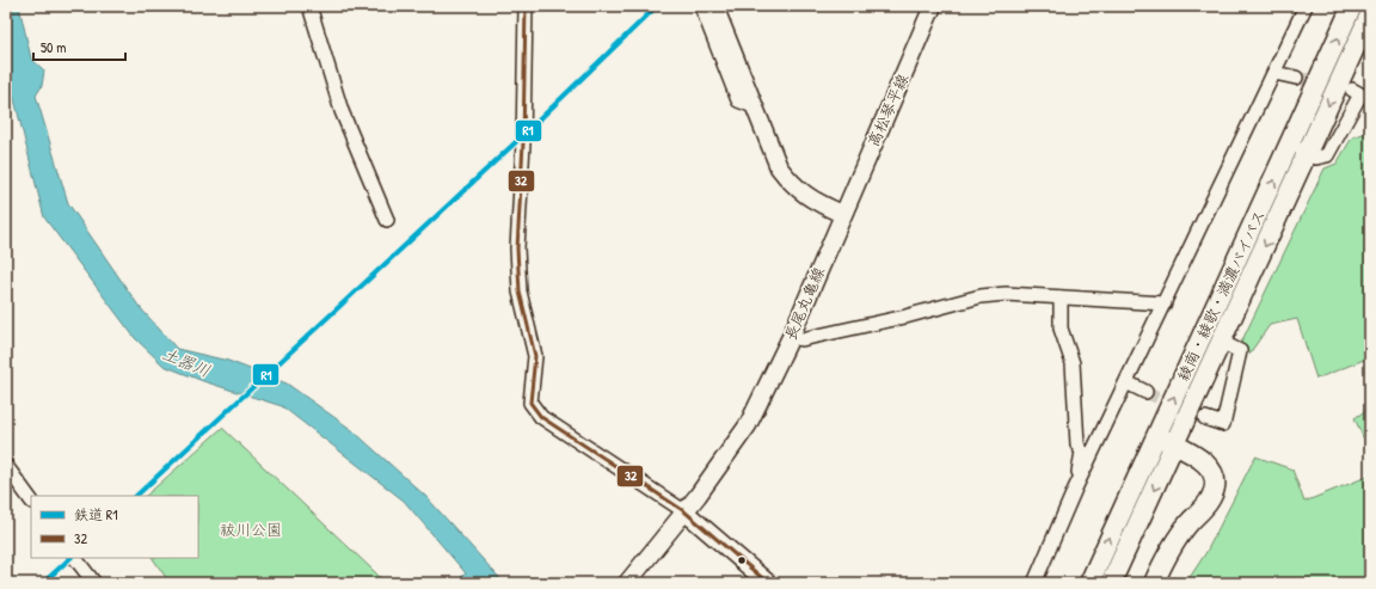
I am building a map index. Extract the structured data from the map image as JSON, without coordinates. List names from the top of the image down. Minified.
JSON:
{"streets":{"highway":["綾南・綾歌・満濃バイパス"],"main road":["高松琴平線","長尾丸亀線"]},"crossings":[["高松琴平線","長尾丸亀線"]],"water":["土器川"],"parks":["祓川公園"],"lines":["rail line R1","transit line 32"],"legend":["鉄道 R1","32"],"scale_bar":"50 m"}
